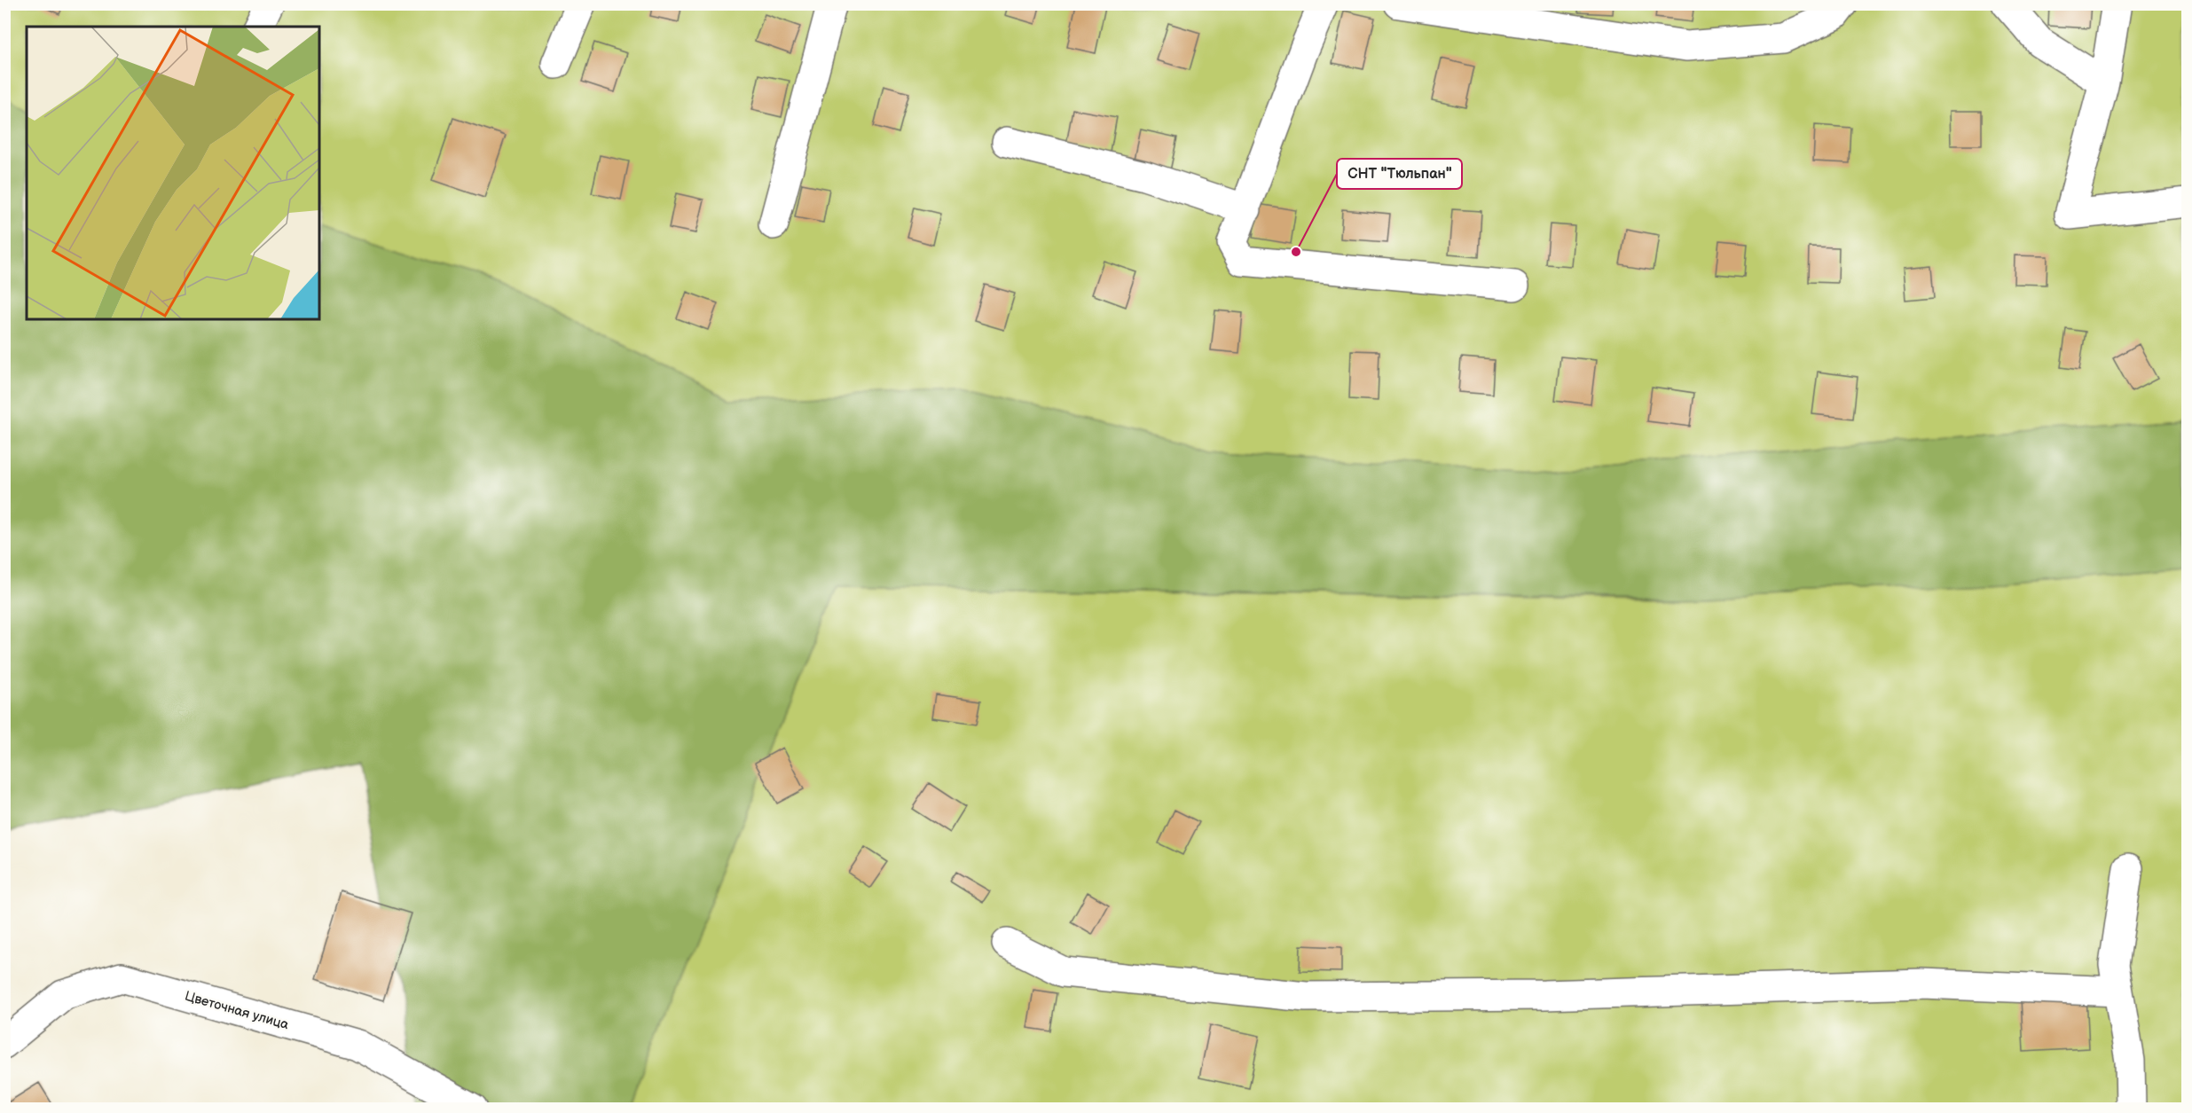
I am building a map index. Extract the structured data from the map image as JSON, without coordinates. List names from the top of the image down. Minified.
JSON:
{"streets":{"street":["Цветочная улица"]},"places":["СНТ \"Тюльпан\""]}
